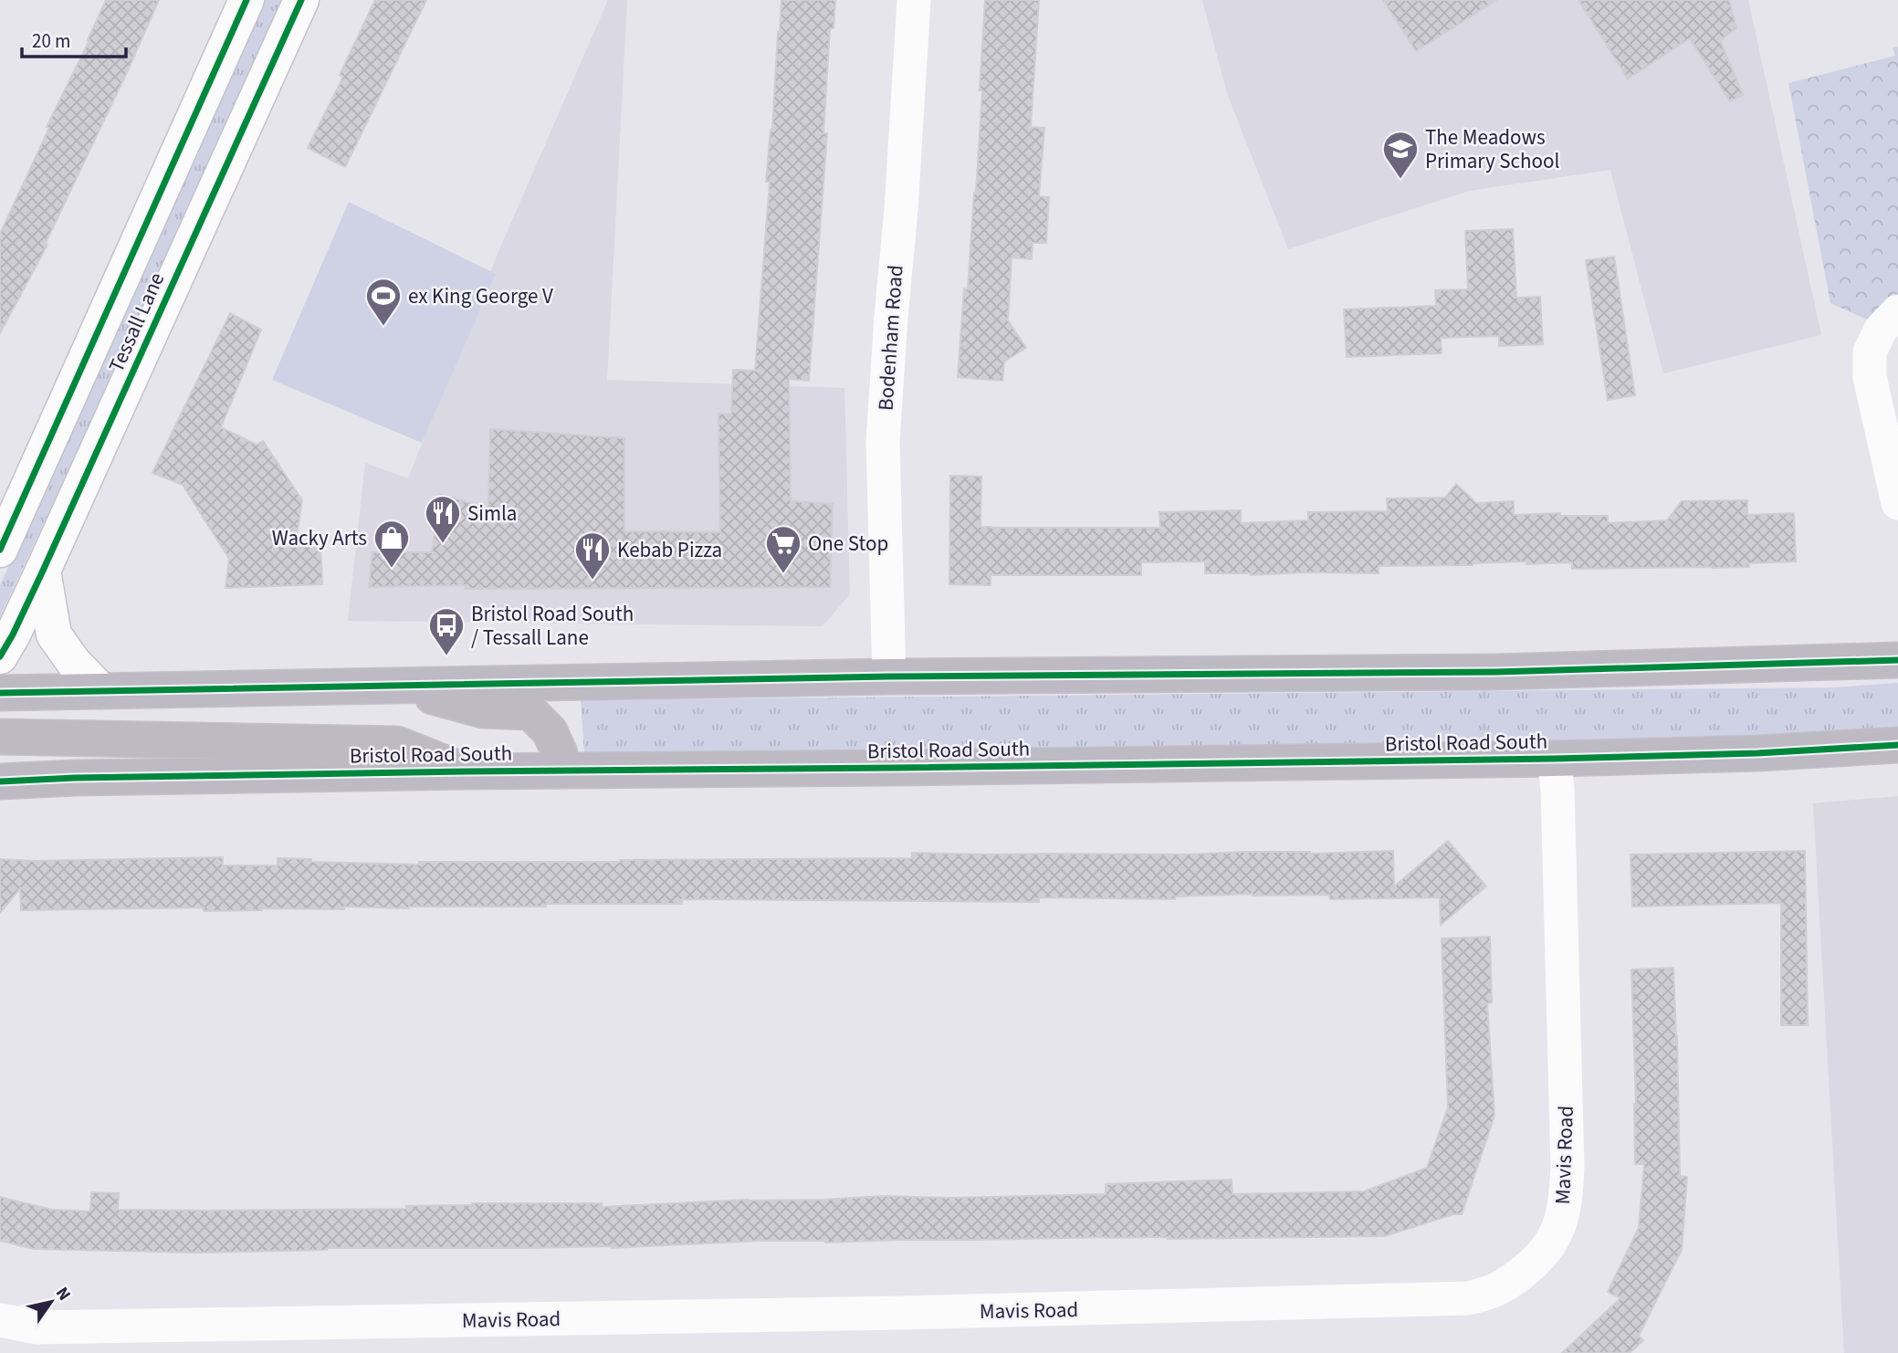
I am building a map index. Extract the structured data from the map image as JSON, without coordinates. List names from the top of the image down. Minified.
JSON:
{"streets":{"highway":["Bristol Road South"],"street":["Tessall Lane","Bodenham Road","Mavis Road"]},"crossings":[["Bristol Road South","Mavis Road"]],"places":{"school or university":["The Meadows Primary School"],"sports":["ex King George V"],"restaurant":["Simla","Kebab Pizza"],"shop":["Wacky Arts"],"supermarket":["One Stop"],"bus stop":["Bristol Road South / Tessall Lane"]},"scale_bar":"20 m","north":"top right"}
